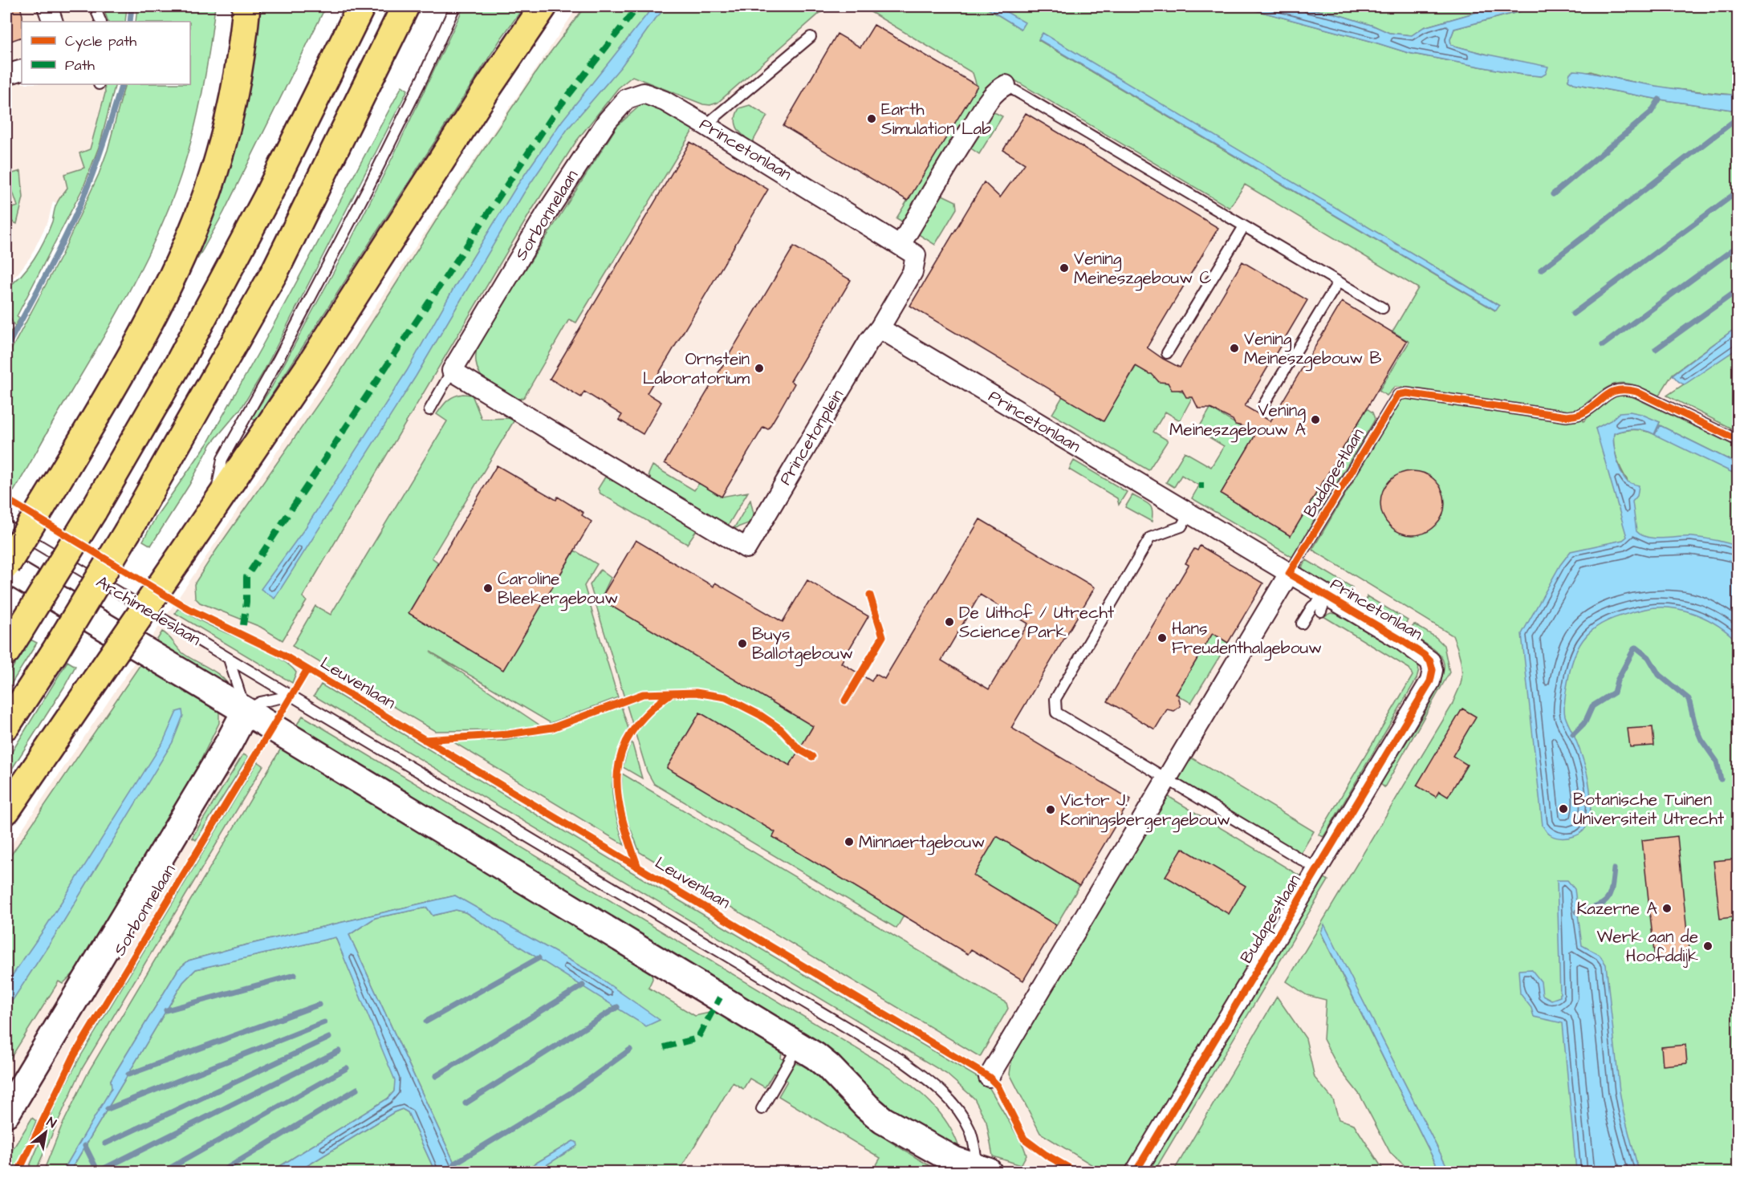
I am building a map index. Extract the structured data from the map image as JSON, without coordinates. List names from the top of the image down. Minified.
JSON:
{"streets":{"main road":["Sorbonnelaan"],"street":["Princetonlaan","Princetonplein","Budapestlaan"],"lane":["Archimedeslaan"],"cycle path":["Leuvenlaan"]},"crossings":[["Princetonlaan","Sorbonnelaan"],["Princetonlaan","Princetonplein"],["Princetonlaan","Budapestlaan"],["Sorbonnelaan","Princetonplein"]],"places":["Earth Simulation Lab","Vening Meineszgebouw C","Vening Meineszgebouw B","Ornstein Laboratorium","Vening Meineszgebouw A","Caroline Bleekergebouw","De Uithof / Utrecht Science Park","Hans Freudenthalgebouw","Buys Ballotgebouw","Botanische Tuinen Universiteit Utrecht","Victor J. Koningsbergergebouw","Minnaertgebouw","Kazerne A","Werk aan de Hoofddijk"],"legend":["Cycle path","Path"],"north":"top right"}
